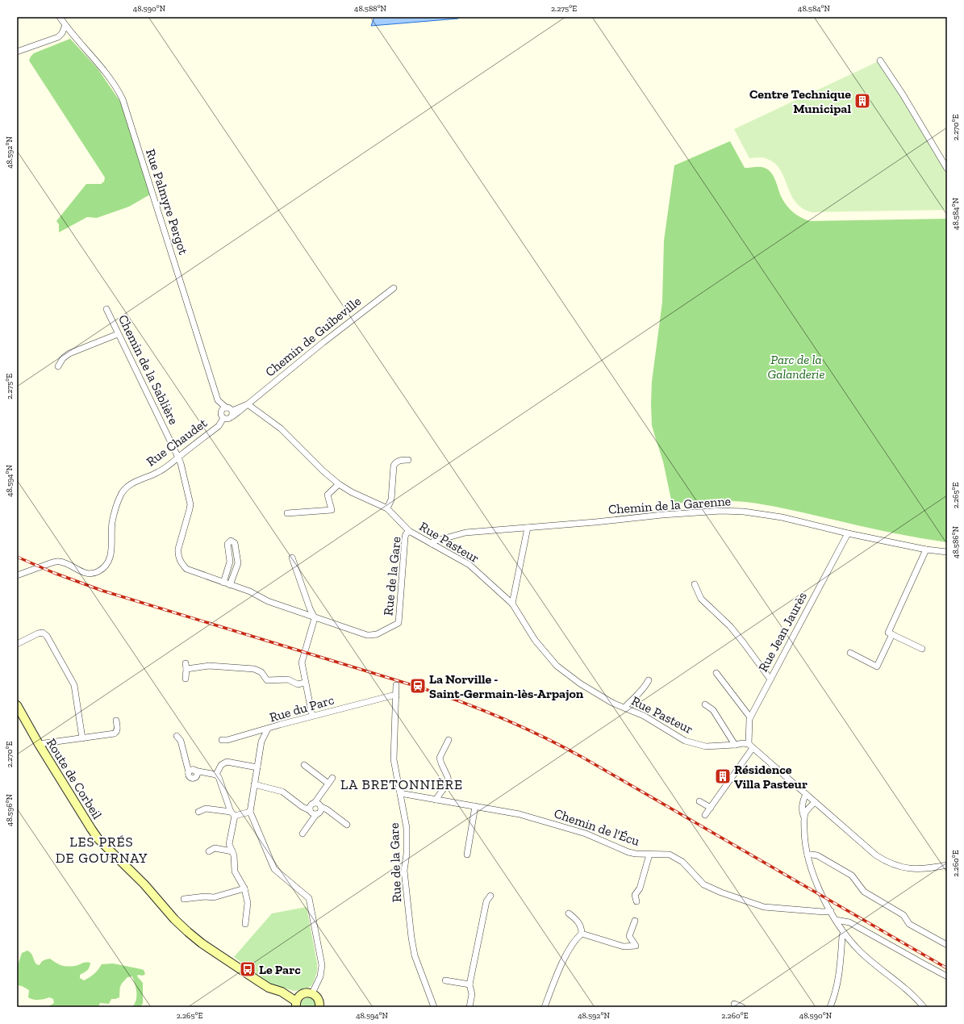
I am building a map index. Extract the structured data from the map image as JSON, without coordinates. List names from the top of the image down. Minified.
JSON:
{"streets":{"main road":["Route de Corbeil"],"street":["Rue Palmyre Pergot","Chemin de Guibeville","Chemin de la Sablière","Rue Chaudet","Chemin de la Garenne","Rue Pasteur","Rue de la Gare","Rue Jean Jaurès","Rue du Parc","Chemin de l'Écu"]},"crossings":[["Rue Palmyre Pergot","Rue Chaudet"],["Chemin de Guibeville","Rue Chaudet"],["Chemin de la Sablière","Rue Chaudet"],["Chemin de la Sablière","Rue de la Gare"],["Chemin de la Garenne","Rue Pasteur"],["Chemin de la Garenne","Rue Jean Jaurès"],["Rue Pasteur","Rue de la Gare"],["Rue Pasteur","Rue Jean Jaurès"],["Rue de la Gare","Rue du Parc"],["Rue de la Gare","Chemin de l'Écu"]],"districts":["LA BRETONNIÈRE","LES PRÉS DE GOURNAY"],"parks":["Parc de la Galanderie"],"places":{"building":["Centre Technique Municipal","Résidence Villa Pasteur"],"station":["La Norville - Saint-Germain-lès-Arpajon"],"bus stop":["Le Parc"]},"coordinates":["48.590°N","48.588°N","2.275°E","48.584°N","2.270°E","48.592°N","48.594°N","2.265°E","48.586°N","48.596°N","2.260°E"]}
